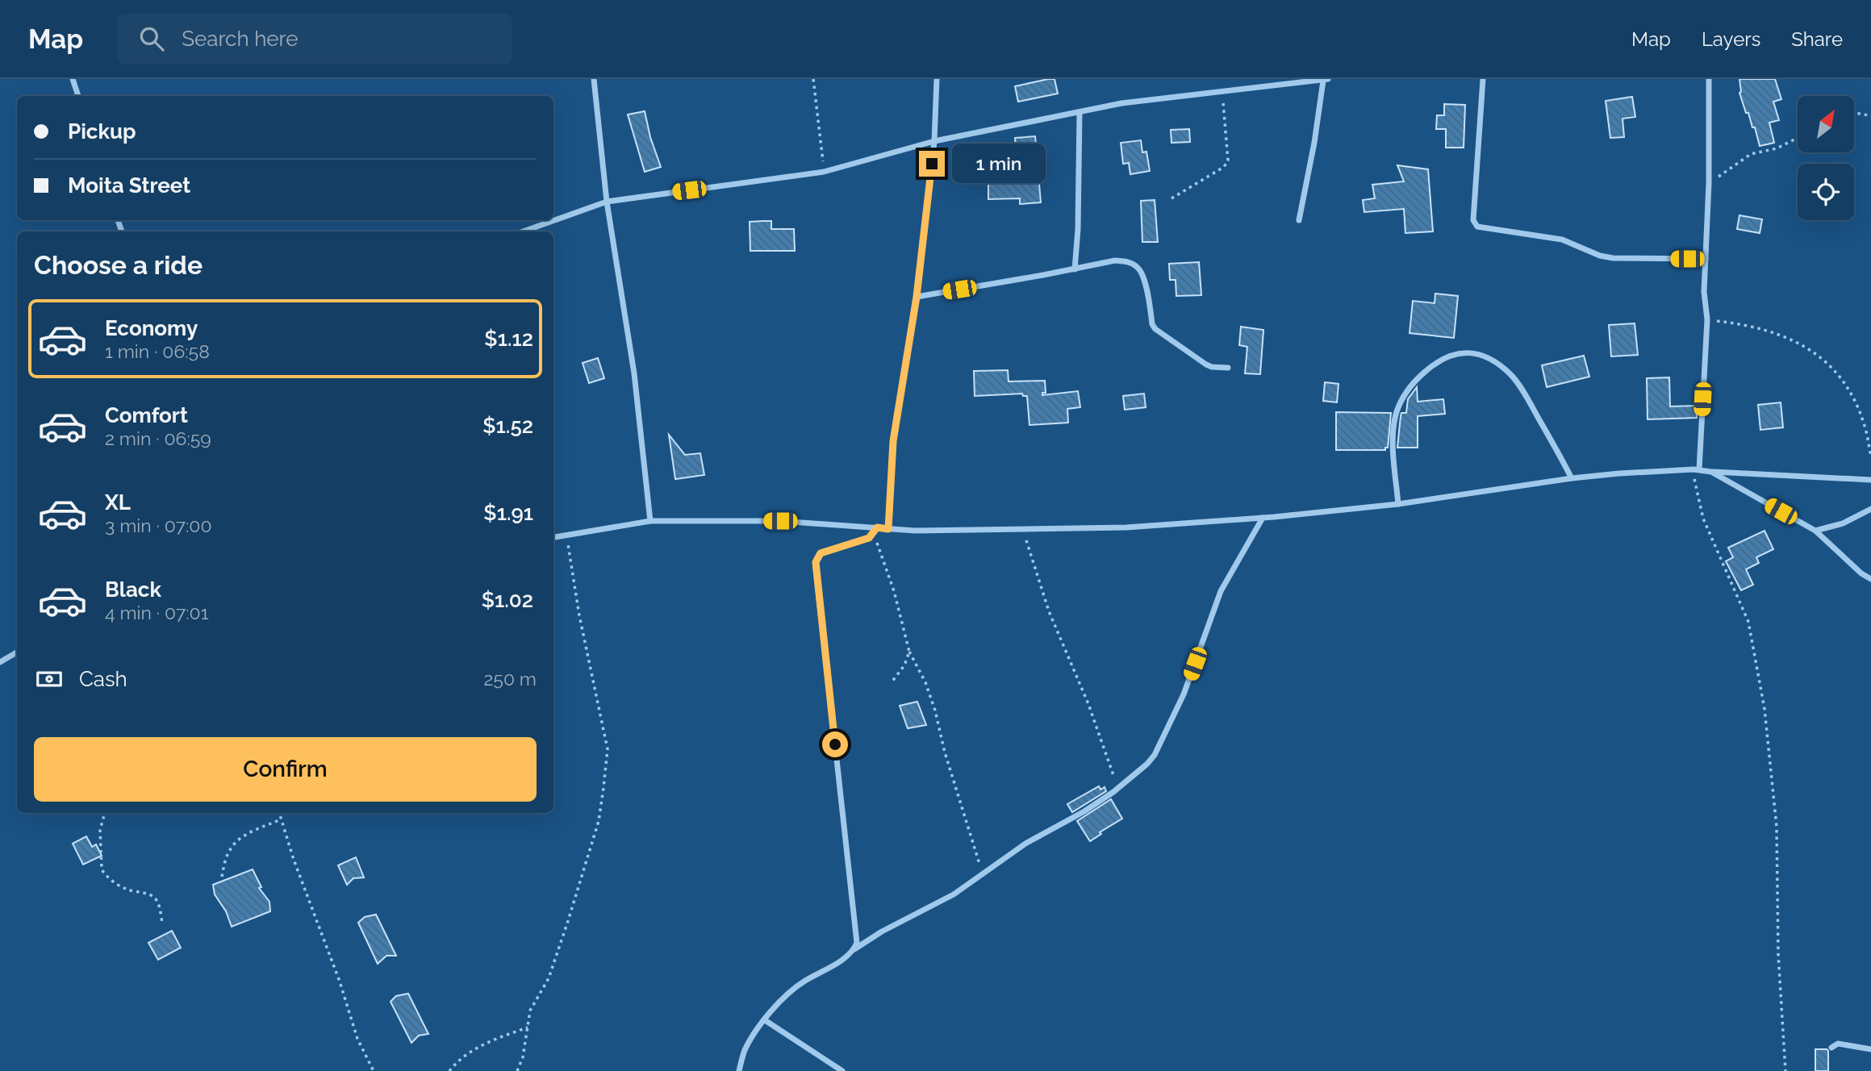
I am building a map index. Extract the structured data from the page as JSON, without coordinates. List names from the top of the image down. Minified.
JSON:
{"north":"top right","page":{"header":"Map","search":"Search here","nav":["Map","Layers","Share"],"banner":["Pickup","Moita Street"],"bubble":"1 min","heading":"Choose a ride","list":[{"name":"Economy","note":"1 min · 06:58","value":"$1.12"},{"name":"Comfort","note":"2 min · 06:59","value":"$1.52"},{"name":"XL","note":"3 min · 07:00","value":"$1.91"},{"name":"Black","note":"4 min · 07:01","value":"$1.02"}],"pay":["Cash","250 m"],"buttons":"Confirm"}}
